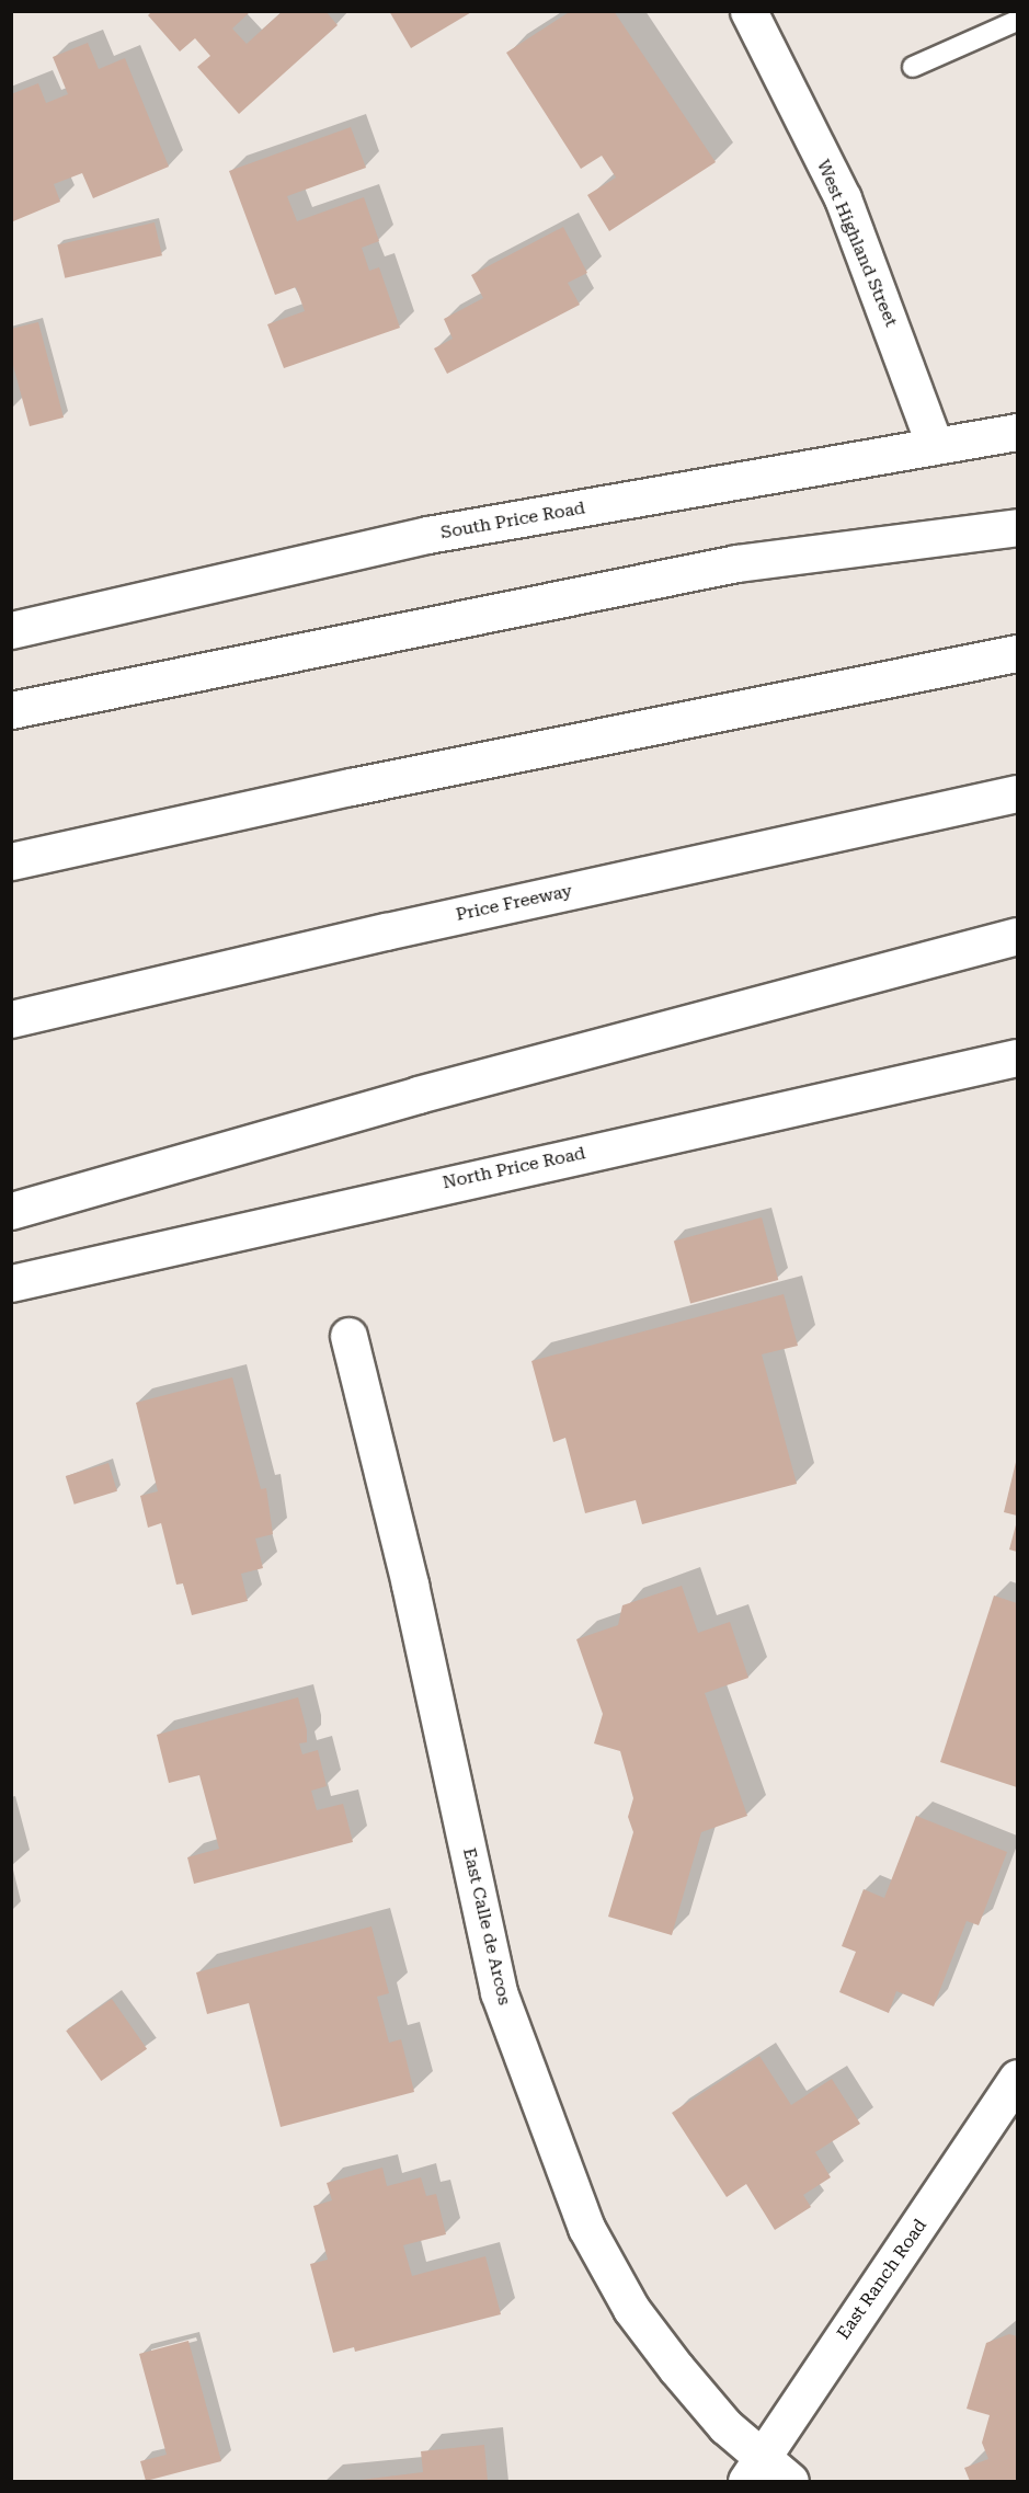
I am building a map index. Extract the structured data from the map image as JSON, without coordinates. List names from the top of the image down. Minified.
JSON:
{"streets":{"main road":["West Highland Street","South Price Road","Price Freeway","North Price Road","East Calle de Arcos","East Ranch Road"]},"crossings":[["West Highland Street","South Price Road"],["East Calle de Arcos","East Ranch Road"]]}
